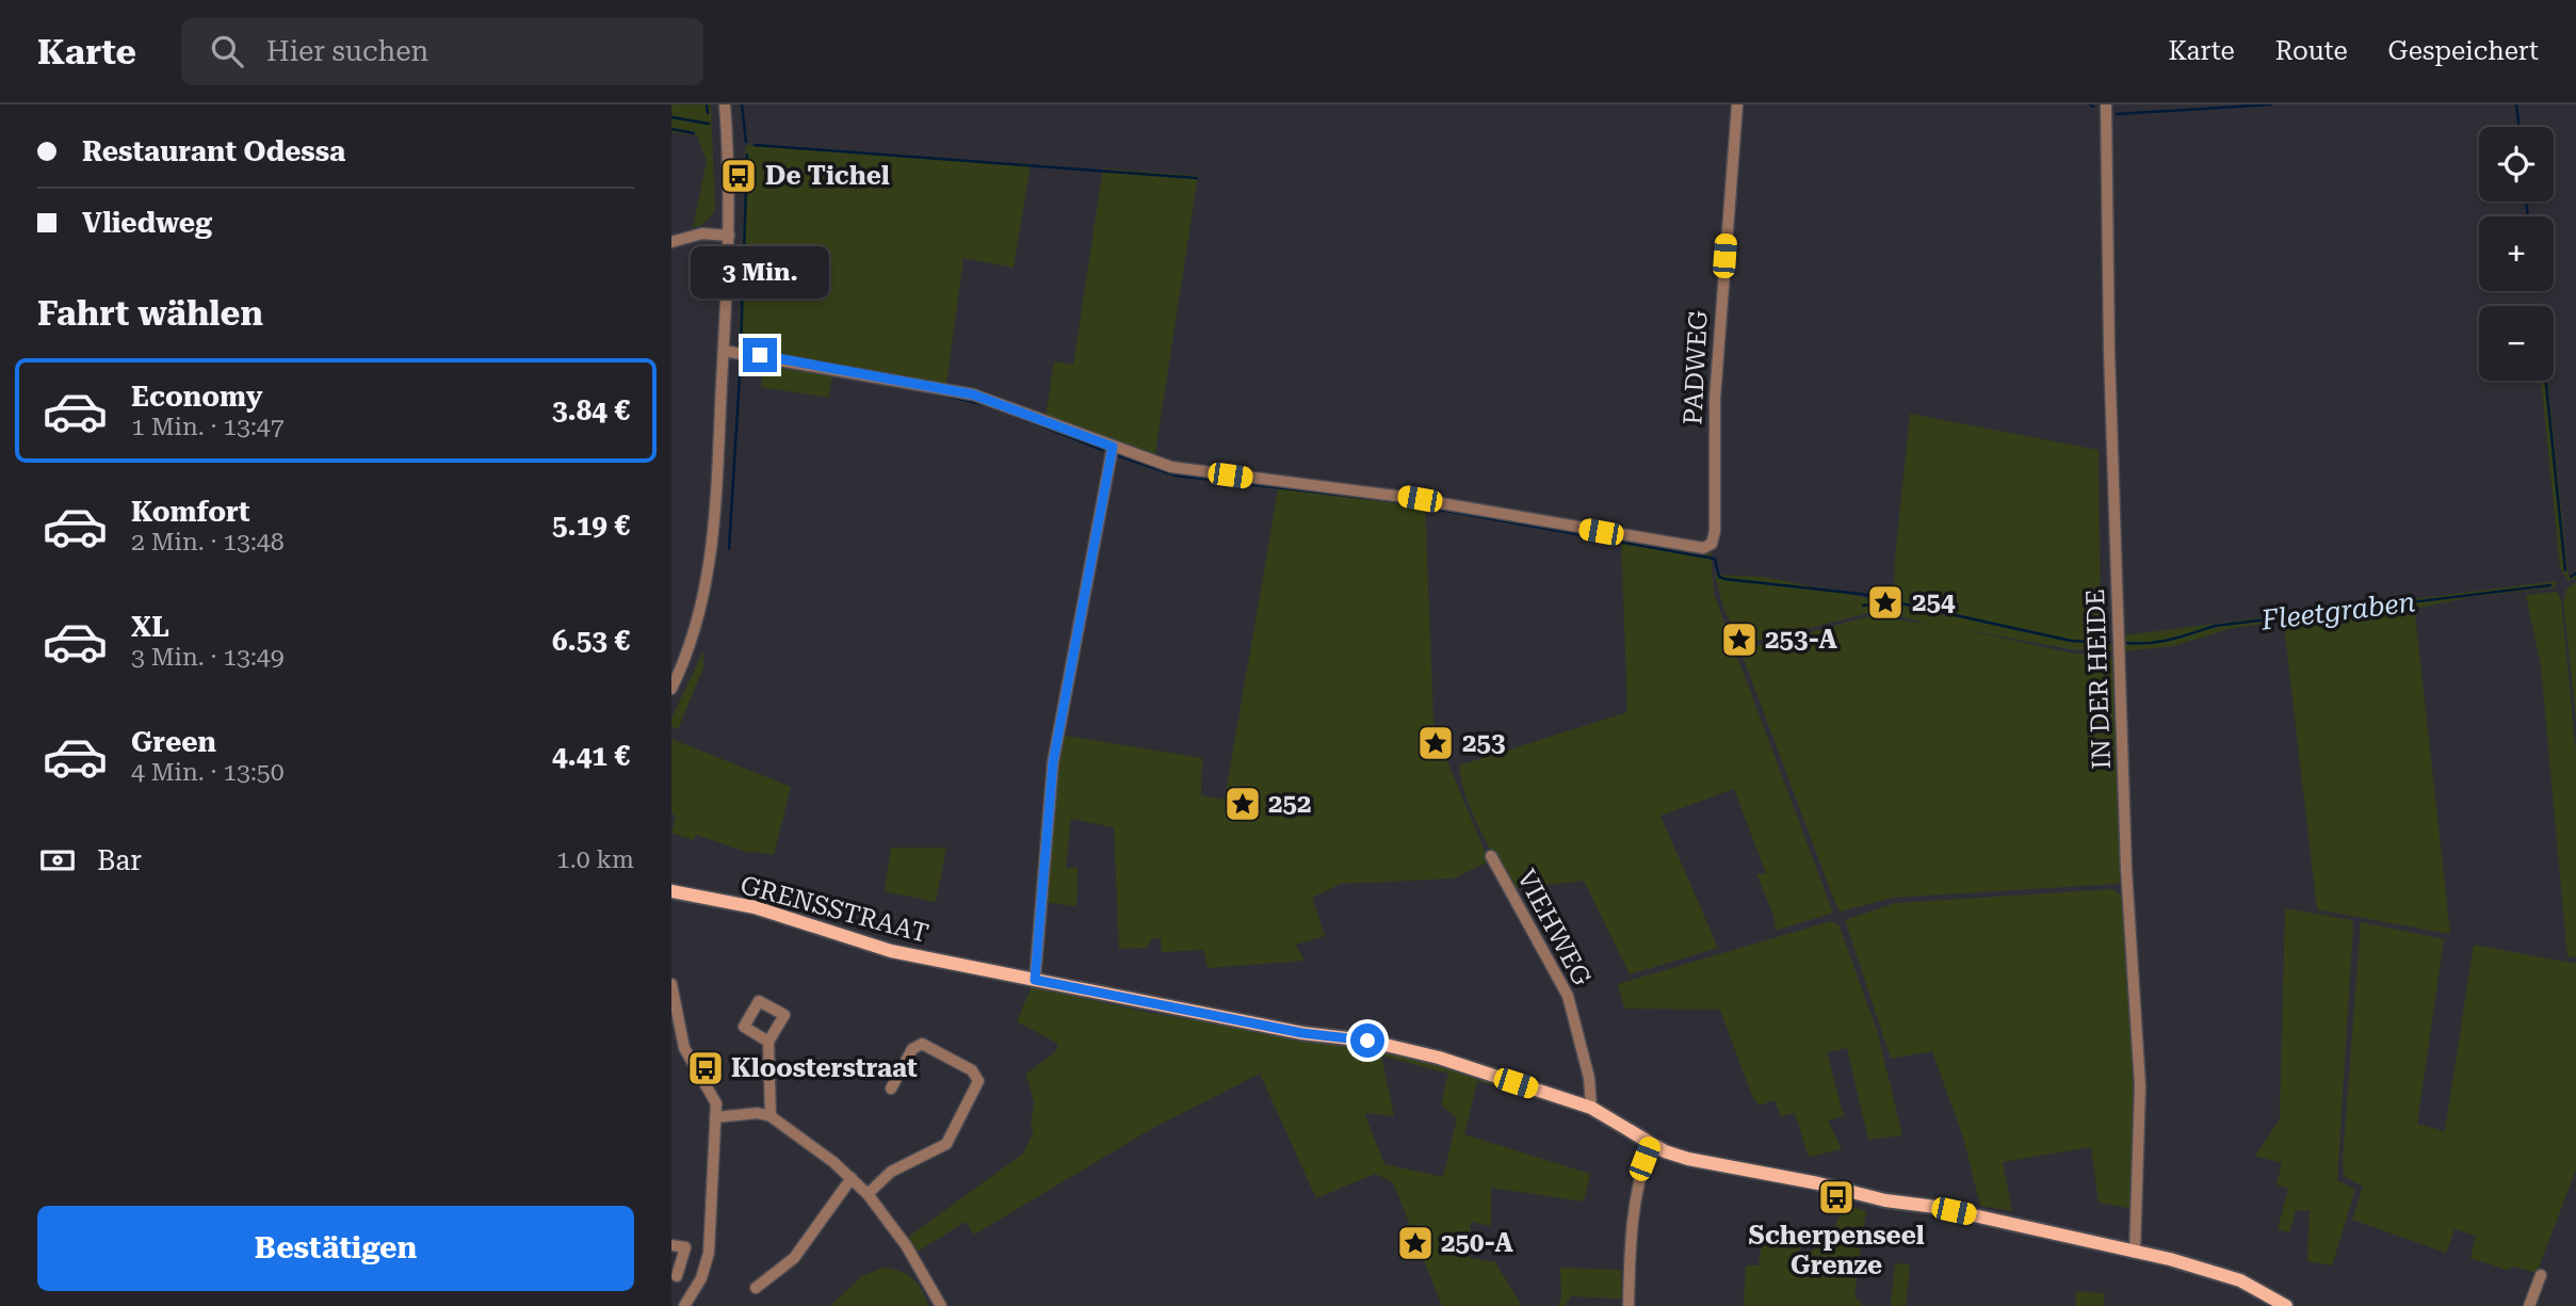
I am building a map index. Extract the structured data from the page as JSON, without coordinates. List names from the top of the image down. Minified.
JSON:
{"streets":{"main road":["GRENSSTRAAT"],"street":["PADWEG","IN DER HEIDE","VIEHWEG"]},"crossings":[["IN DER HEIDE","GRENSSTRAAT"],["GRENSSTRAAT","VIEHWEG"]],"water":["Fleetgraben"],"places":{"bus stop":["De Tichel","Kloosterstraat","Scherpenseel Grenze"],"place":["254","253-A","253","252","250-A"]},"page":{"header":"Karte","search":"Hier suchen","nav":["Karte","Route","Gespeichert"],"banner":["Restaurant Odessa","Vliedweg"],"map_buttons":["+","−"],"bubble":"3 Min.","heading":"Fahrt wählen","list":[{"name":"Economy","note":"1 Min. · 13:47","value":"3.84 €"},{"name":"Komfort","note":"2 Min. · 13:48","value":"5.19 €"},{"name":"XL","note":"3 Min. · 13:49","value":"6.53 €"},{"name":"Green","note":"4 Min. · 13:50","value":"4.41 €"}],"pay":["Bar","1.0 km"],"buttons":"Bestätigen"}}
